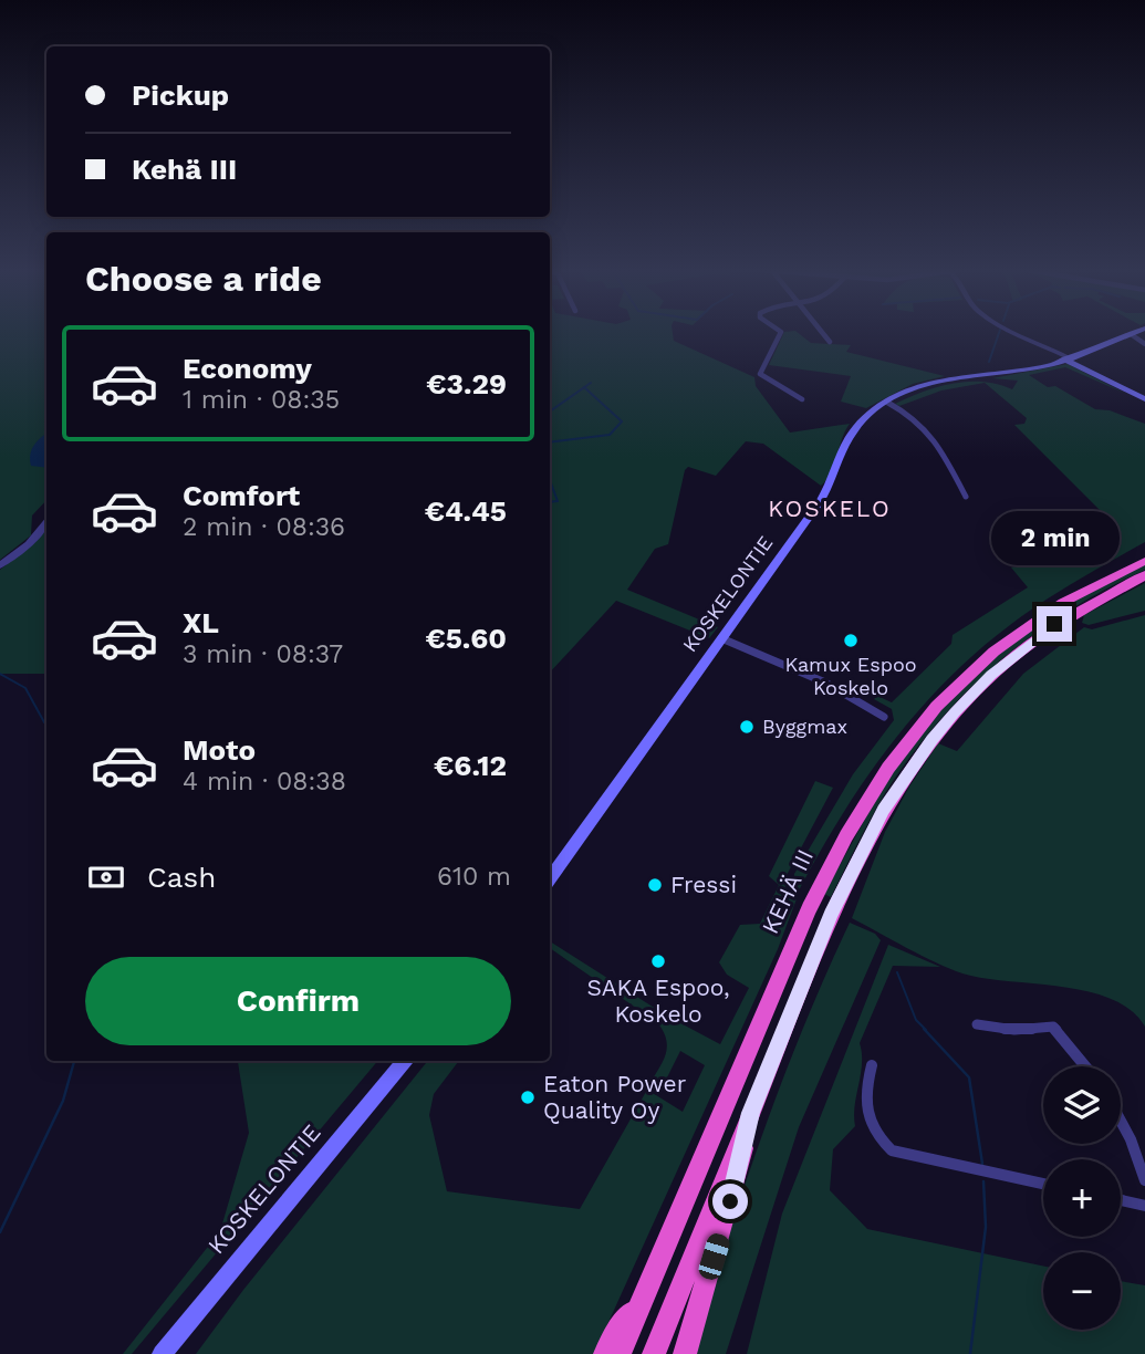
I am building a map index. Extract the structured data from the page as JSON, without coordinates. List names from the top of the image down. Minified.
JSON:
{"streets":{"highway":["KEHÄ III"],"main road":["KOSKELONTIE"]},"districts":["KOSKELO"],"places":["Kamux Espoo Koskelo","Byggmax","Fressi","SAKA Espoo, Koskelo","Eaton Power Quality Oy"],"page":{"banner":["Pickup","Kehä III"],"heading":"Choose a ride","list":[{"name":"Economy","note":"1 min · 08:35","value":"€3.29"},{"name":"Comfort","note":"2 min · 08:36","value":"€4.45"},{"name":"XL","note":"3 min · 08:37","value":"€5.60"},{"name":"Moto","note":"4 min · 08:38","value":"€6.12"}],"bubble":"2 min","pay":["Cash","610 m"],"buttons":"Confirm","map_buttons":["+","−"]}}
